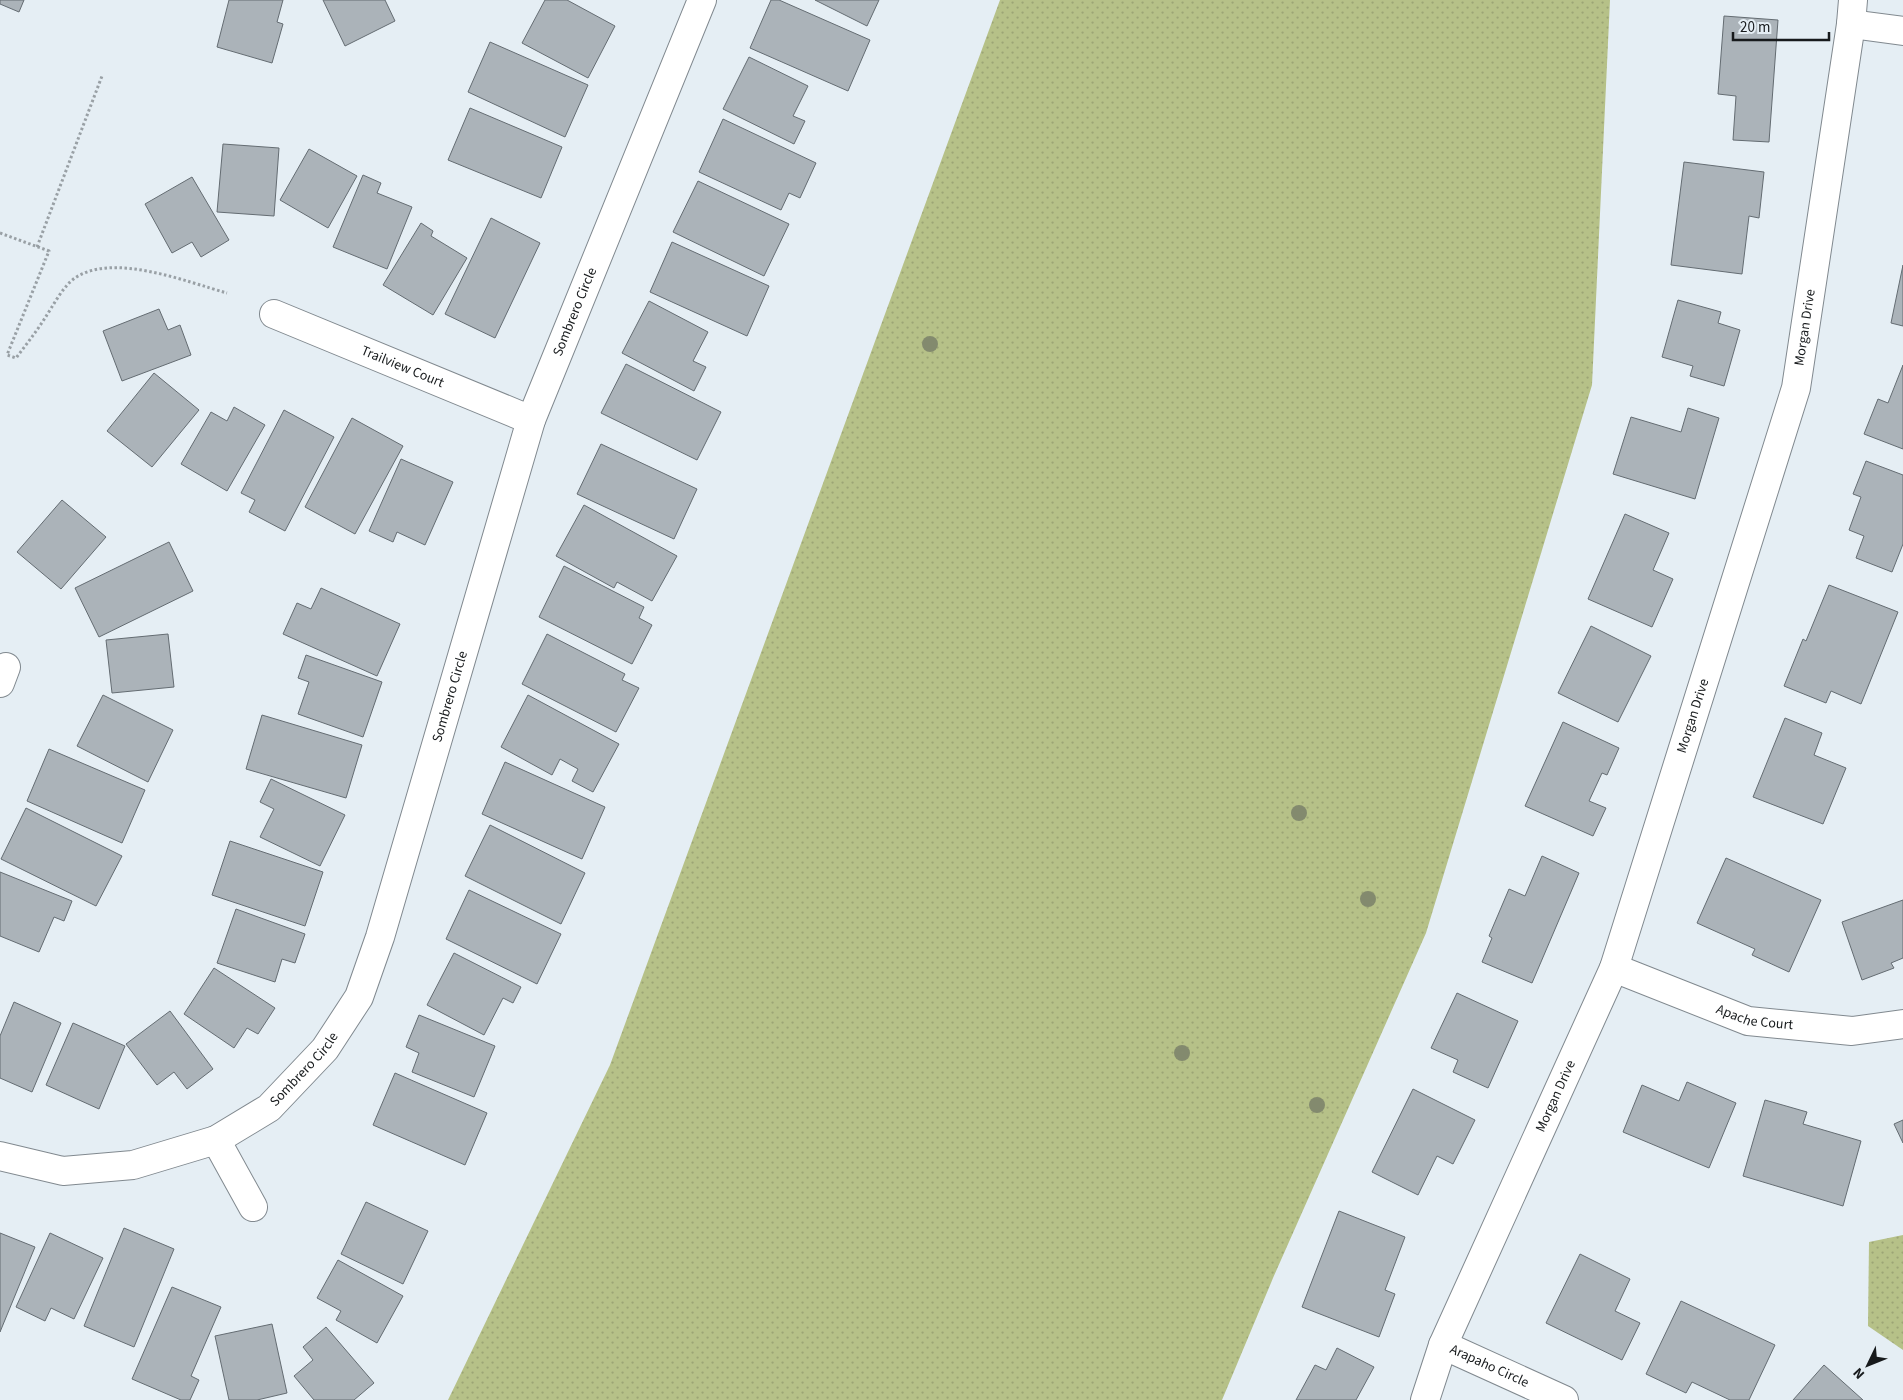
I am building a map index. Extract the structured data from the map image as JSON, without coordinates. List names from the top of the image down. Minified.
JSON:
{"streets":{"street":["Sombrero Circle","Morgan Drive","Trailview Court","Apache Court","Arapaho Circle"]},"crossings":[["Sombrero Circle","Trailview Court"],["Morgan Drive","Apache Court"],["Morgan Drive","Arapaho Circle"]],"scale_bar":"20 m","north":"bottom left"}
